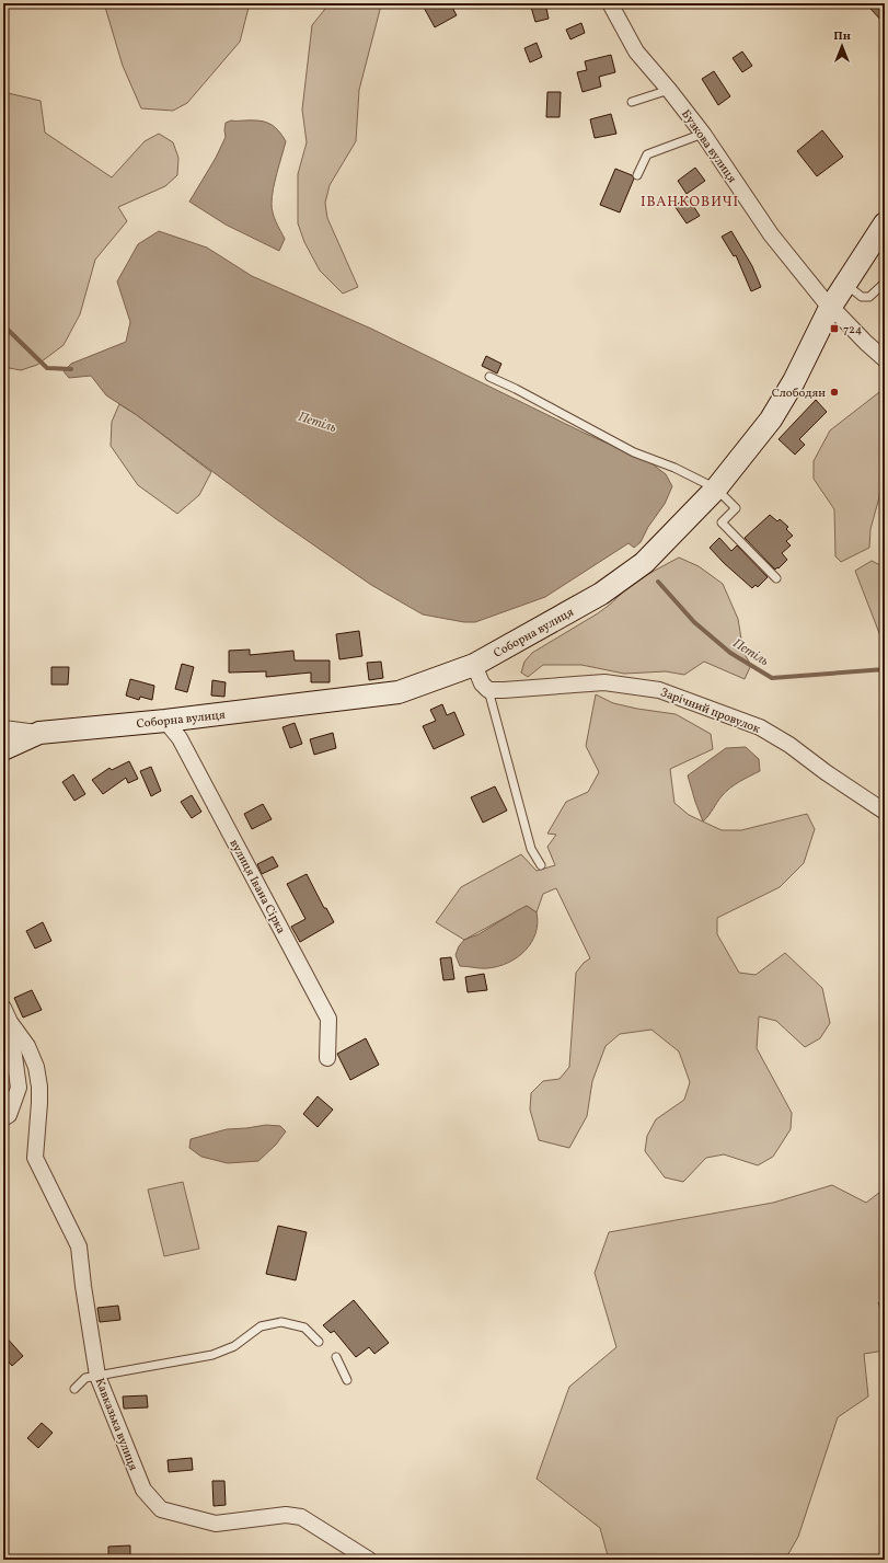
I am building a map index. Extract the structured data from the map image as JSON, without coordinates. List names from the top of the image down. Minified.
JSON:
{"streets":{"street":["Бузкова вулиця","Соборна вулиця","Зарічний провулок","вулиця Івана Сірка","Кавказька вулиця"]},"crossings":[["Бузкова вулиця","Соборна вулиця"],["Соборна вулиця","вулиця Івана Сірка"]],"districts":["ІВАНКОВИЧІ"],"water":["Петіль"],"places":{"transit":["724"],"other":["Слободян"]},"north":"top"}
